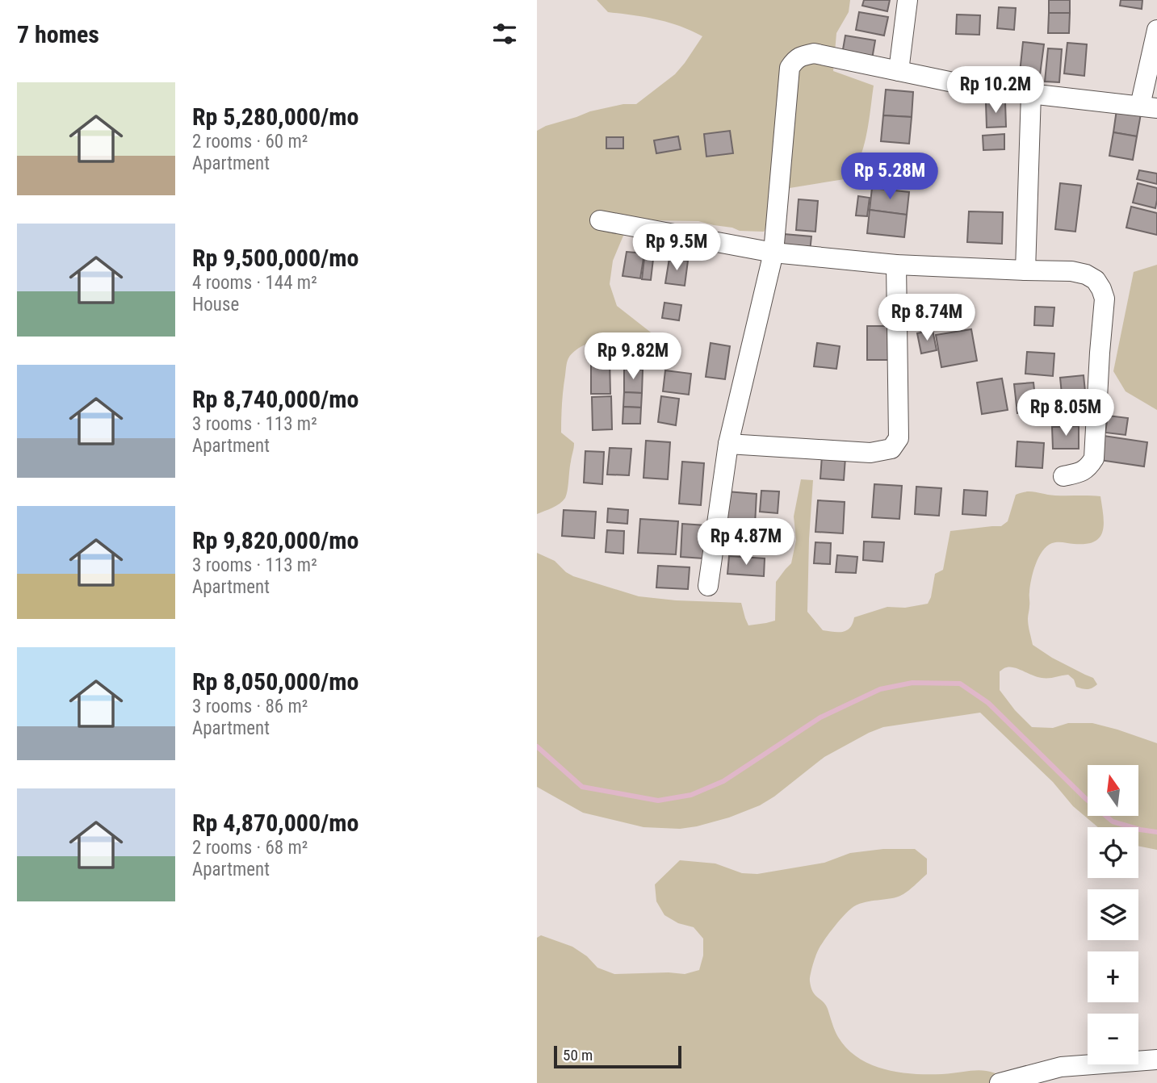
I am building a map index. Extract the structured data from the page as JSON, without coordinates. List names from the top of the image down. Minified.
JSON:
{"scale_bar":"50 m","north":"top","page":{"heading":"7 homes","price":["Rp 10.2M","Rp 5.28M","Rp 9.5M","Rp 8.74M","Rp 9.82M","Rp 8.05M","Rp 4.87M"],"list":[{"name":"Rp 5,280,000/mo","note":"2 rooms · 60 m² · Apartment"},{"name":"Rp 9,500,000/mo","note":"4 rooms · 144 m² · House"},{"name":"Rp 8,740,000/mo","note":"3 rooms · 113 m² · Apartment"},{"name":"Rp 9,820,000/mo","note":"3 rooms · 113 m² · Apartment"},{"name":"Rp 8,050,000/mo","note":"3 rooms · 86 m² · Apartment"},{"name":"Rp 4,870,000/mo","note":"2 rooms · 68 m² · Apartment"}],"map_buttons":["+","−"],"scale":"50 m"}}
